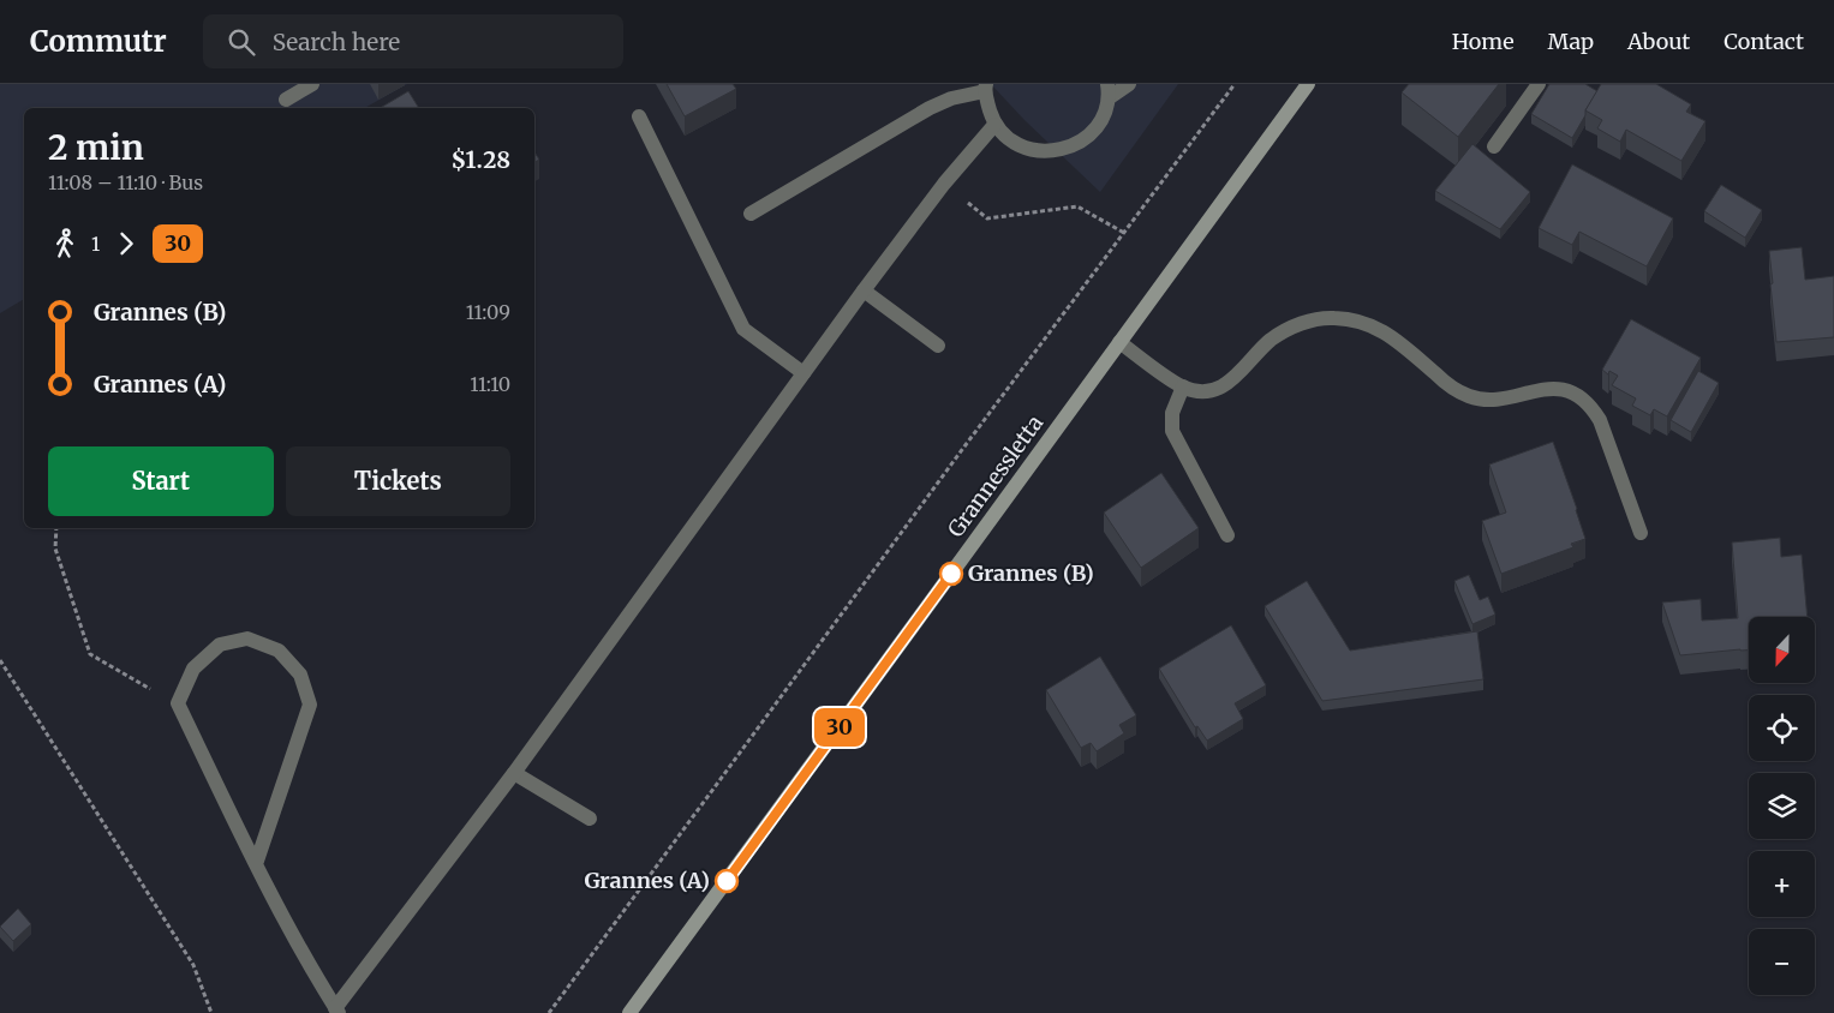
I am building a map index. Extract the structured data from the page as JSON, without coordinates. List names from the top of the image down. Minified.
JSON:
{"streets":{"main road":["Grannessletta"]},"places":["Grannes (B)","Grannes (A)"],"lines":["bus line 30"],"north":"bottom","page":{"header":"Commutr","search":"Search here","nav":["Home","Map","About","Contact"],"on_map":"30","heading":["2 min","11:08 – 11:10 · Bus","$1.28"],"legs":["1","30"],"list":[{"name":"Grannes (B)","value":"11:09"},{"name":"Grannes (A)","value":"11:10"}],"buttons":["Start","Tickets"],"map_buttons":["+","−"]}}
